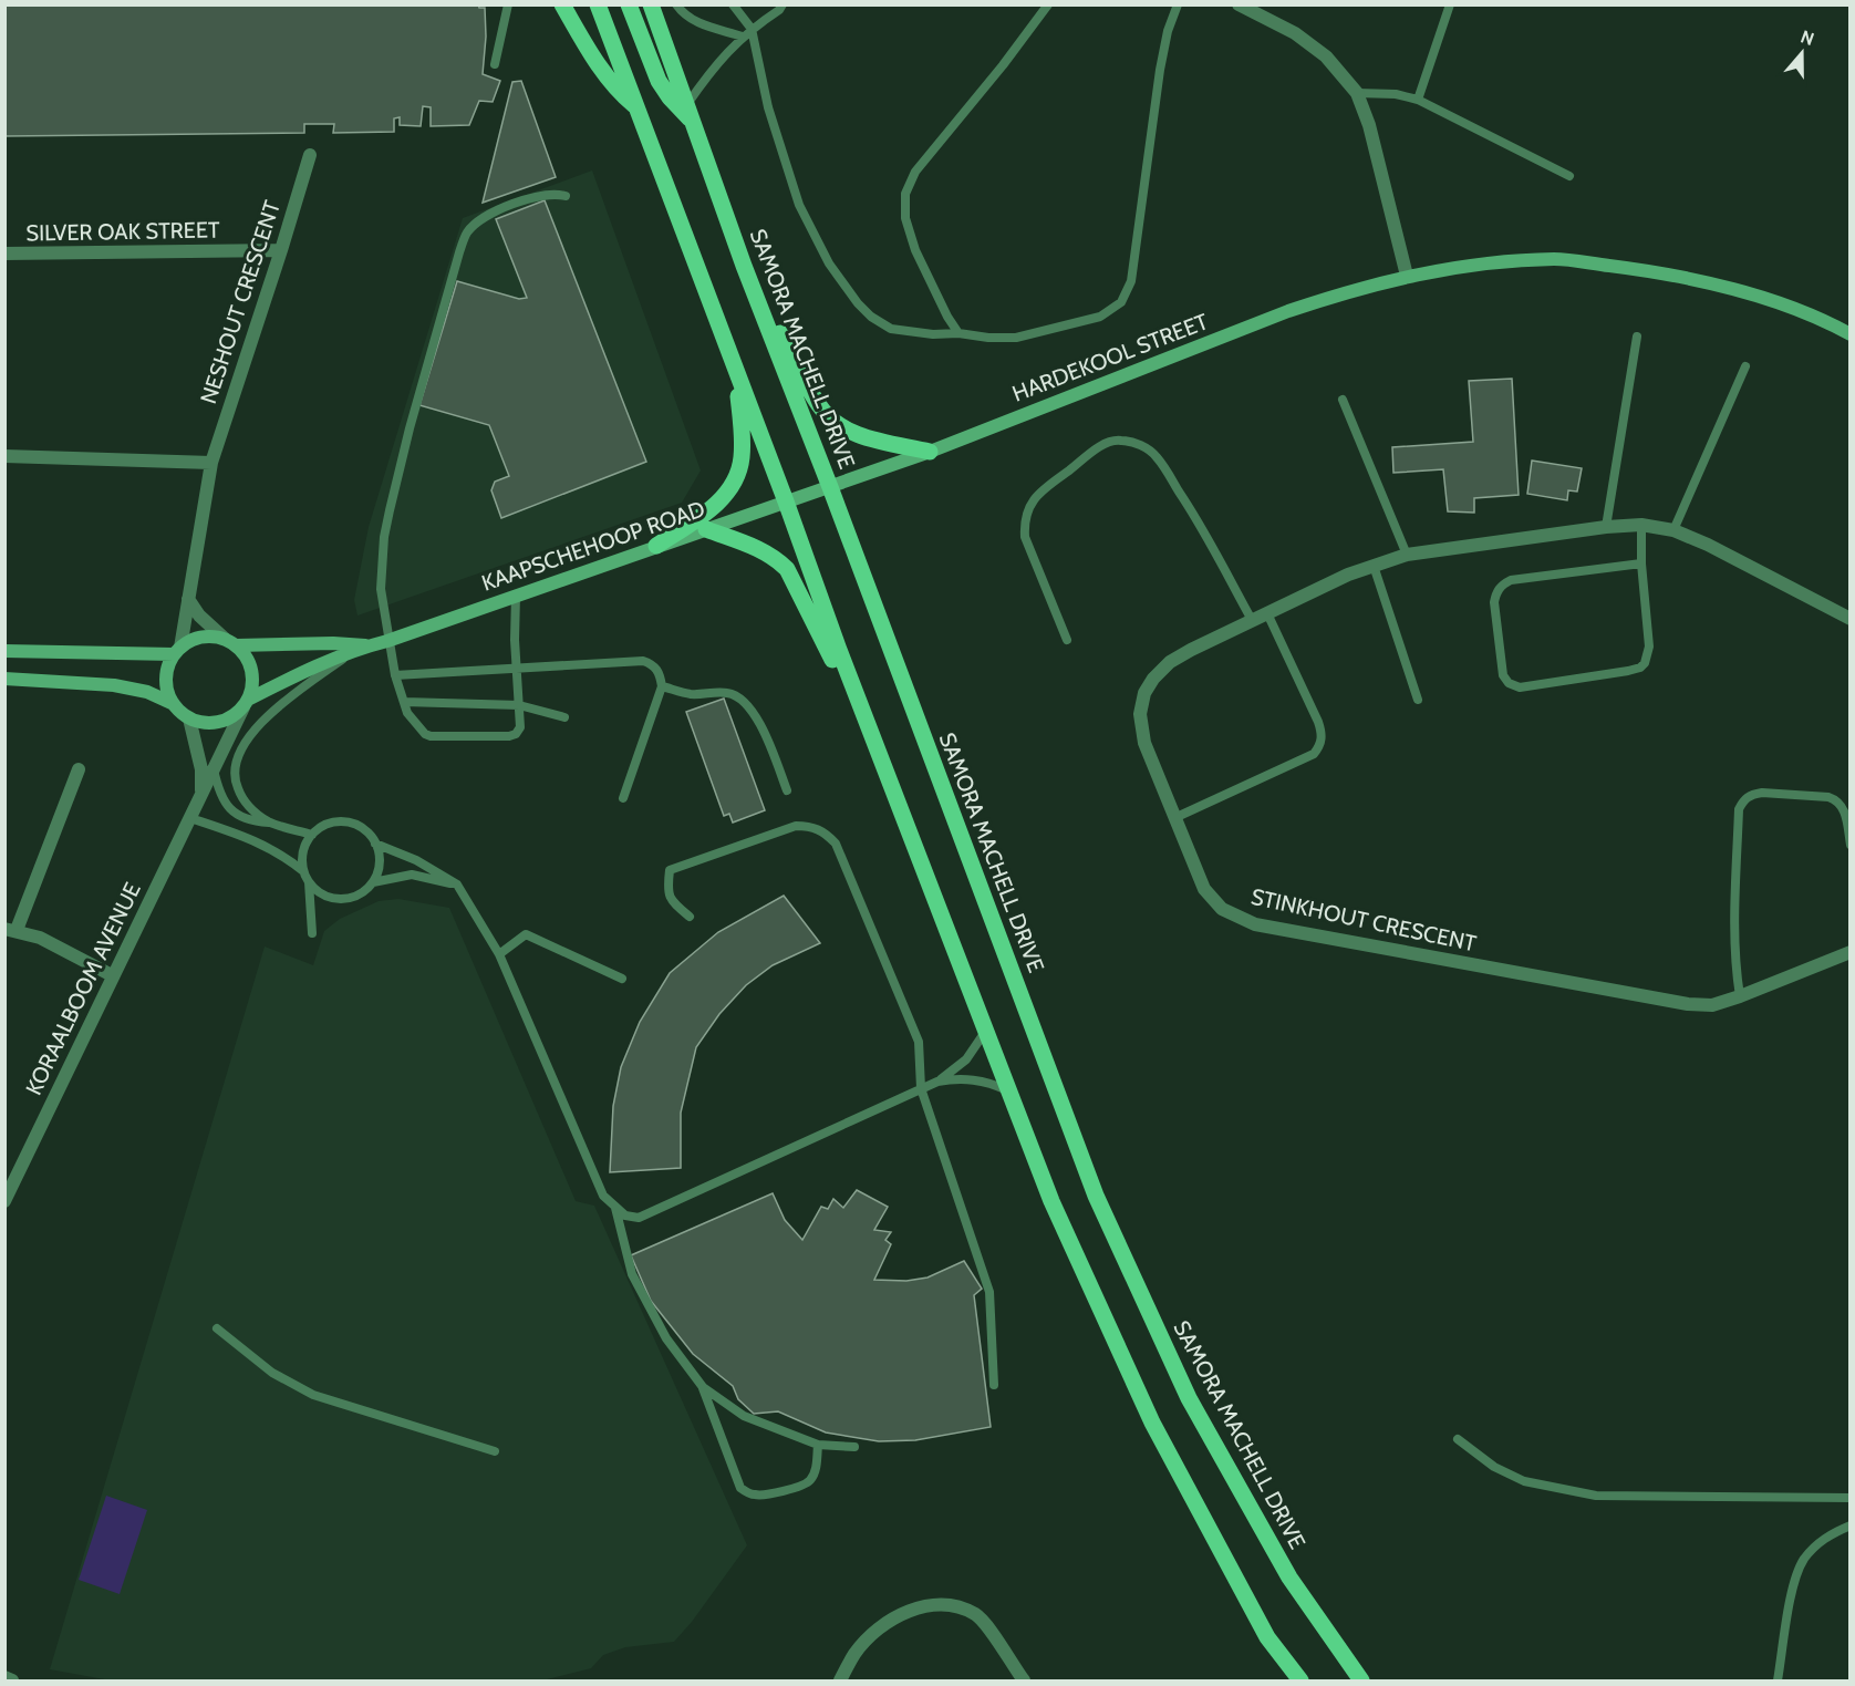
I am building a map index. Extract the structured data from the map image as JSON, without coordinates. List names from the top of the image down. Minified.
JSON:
{"streets":{"main road":["SAMORA MACHELL DRIVE","HARDEKOOL STREET","KAAPSCHEHOOP ROAD"],"street":["SILVER OAK STREET","NESHOUT CRESCENT","STINKHOUT CRESCENT","KORAALBOOM AVENUE"]},"crossings":[["SILVER OAK STREET","NESHOUT CRESCENT"],["NESHOUT CRESCENT","KORAALBOOM AVENUE"],["SAMORA MACHELL DRIVE","HARDEKOOL STREET"],["SAMORA MACHELL DRIVE","KAAPSCHEHOOP ROAD"],["HARDEKOOL STREET","KAAPSCHEHOOP ROAD"]],"north":"top"}
